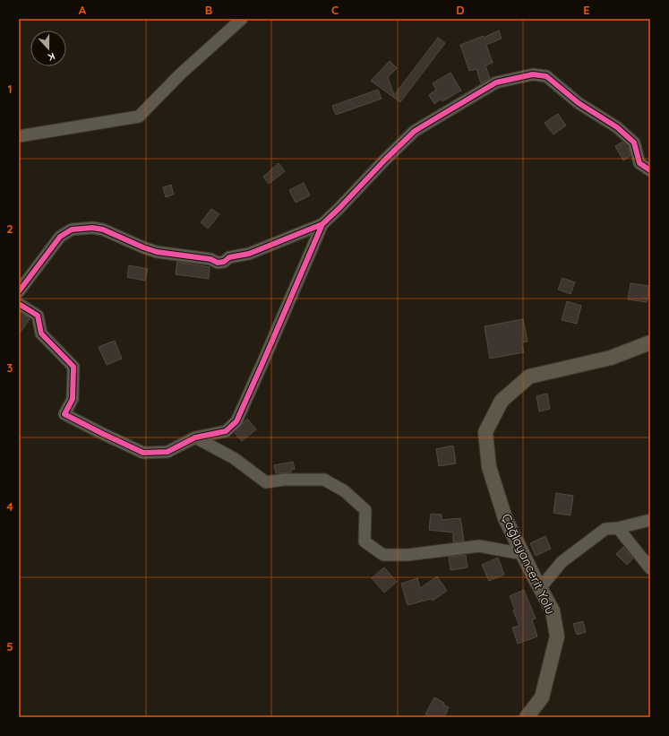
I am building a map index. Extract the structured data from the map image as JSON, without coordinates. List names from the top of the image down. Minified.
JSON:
{"streets":{"main road":["Çağlayancerit Yolu"]},"north":"bottom","grid":{"columns":["A","B","C","D","E"],"rows":["1","2","3","4","5"]}}
